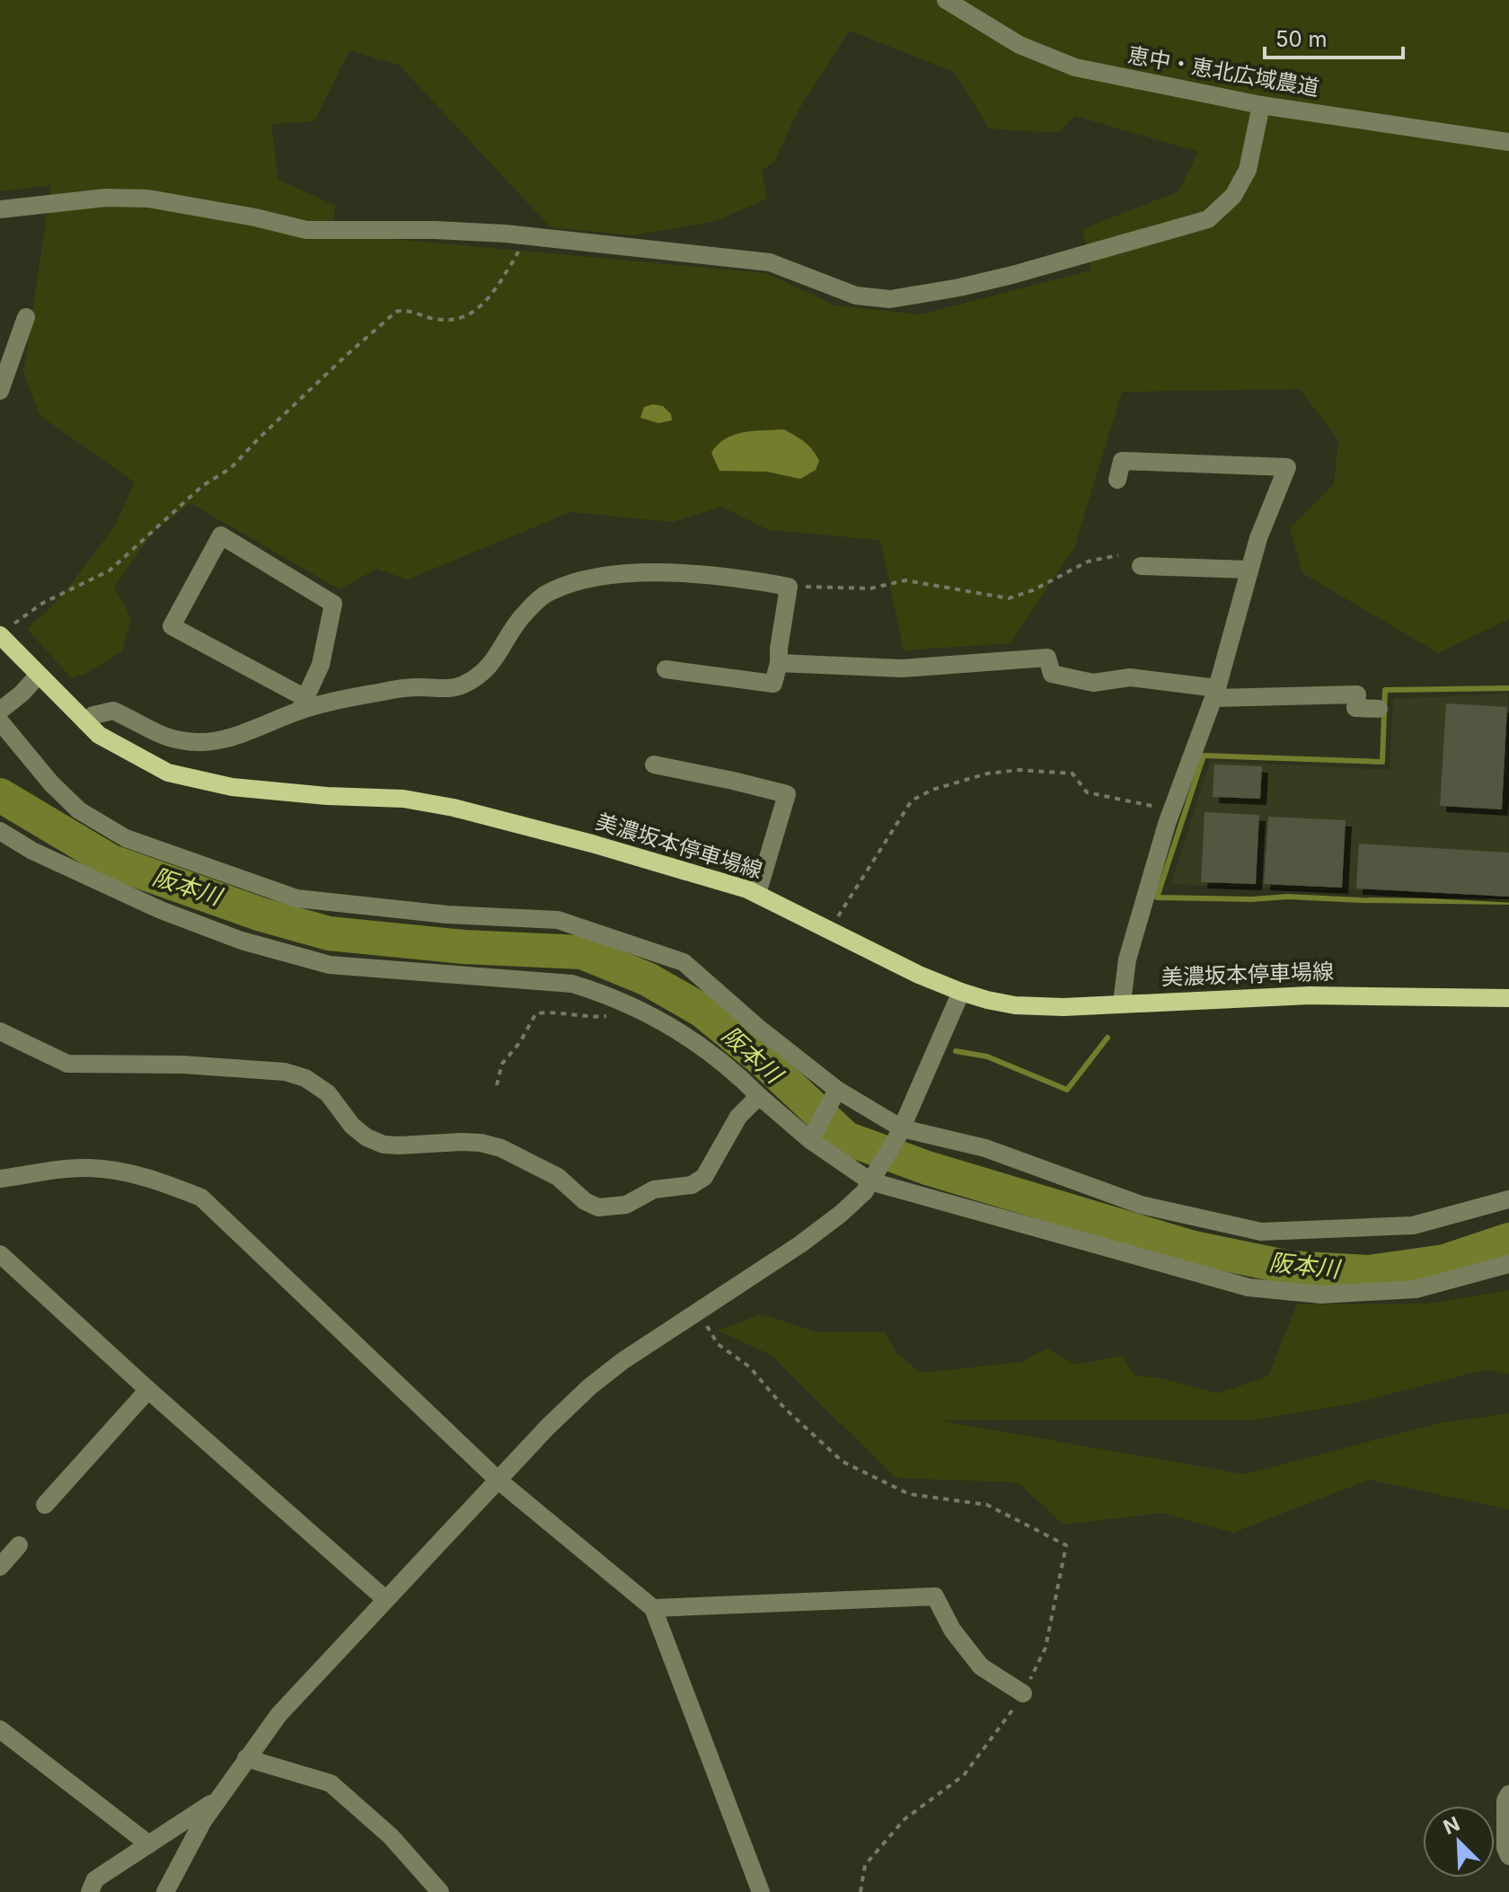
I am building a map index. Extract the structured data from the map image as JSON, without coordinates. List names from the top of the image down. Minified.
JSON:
{"streets":{"main road":["美濃坂本停車場線"],"street":["恵中・恵北広域農道"]},"water":["阪本川"],"scale_bar":"50 m","north":"top left"}
